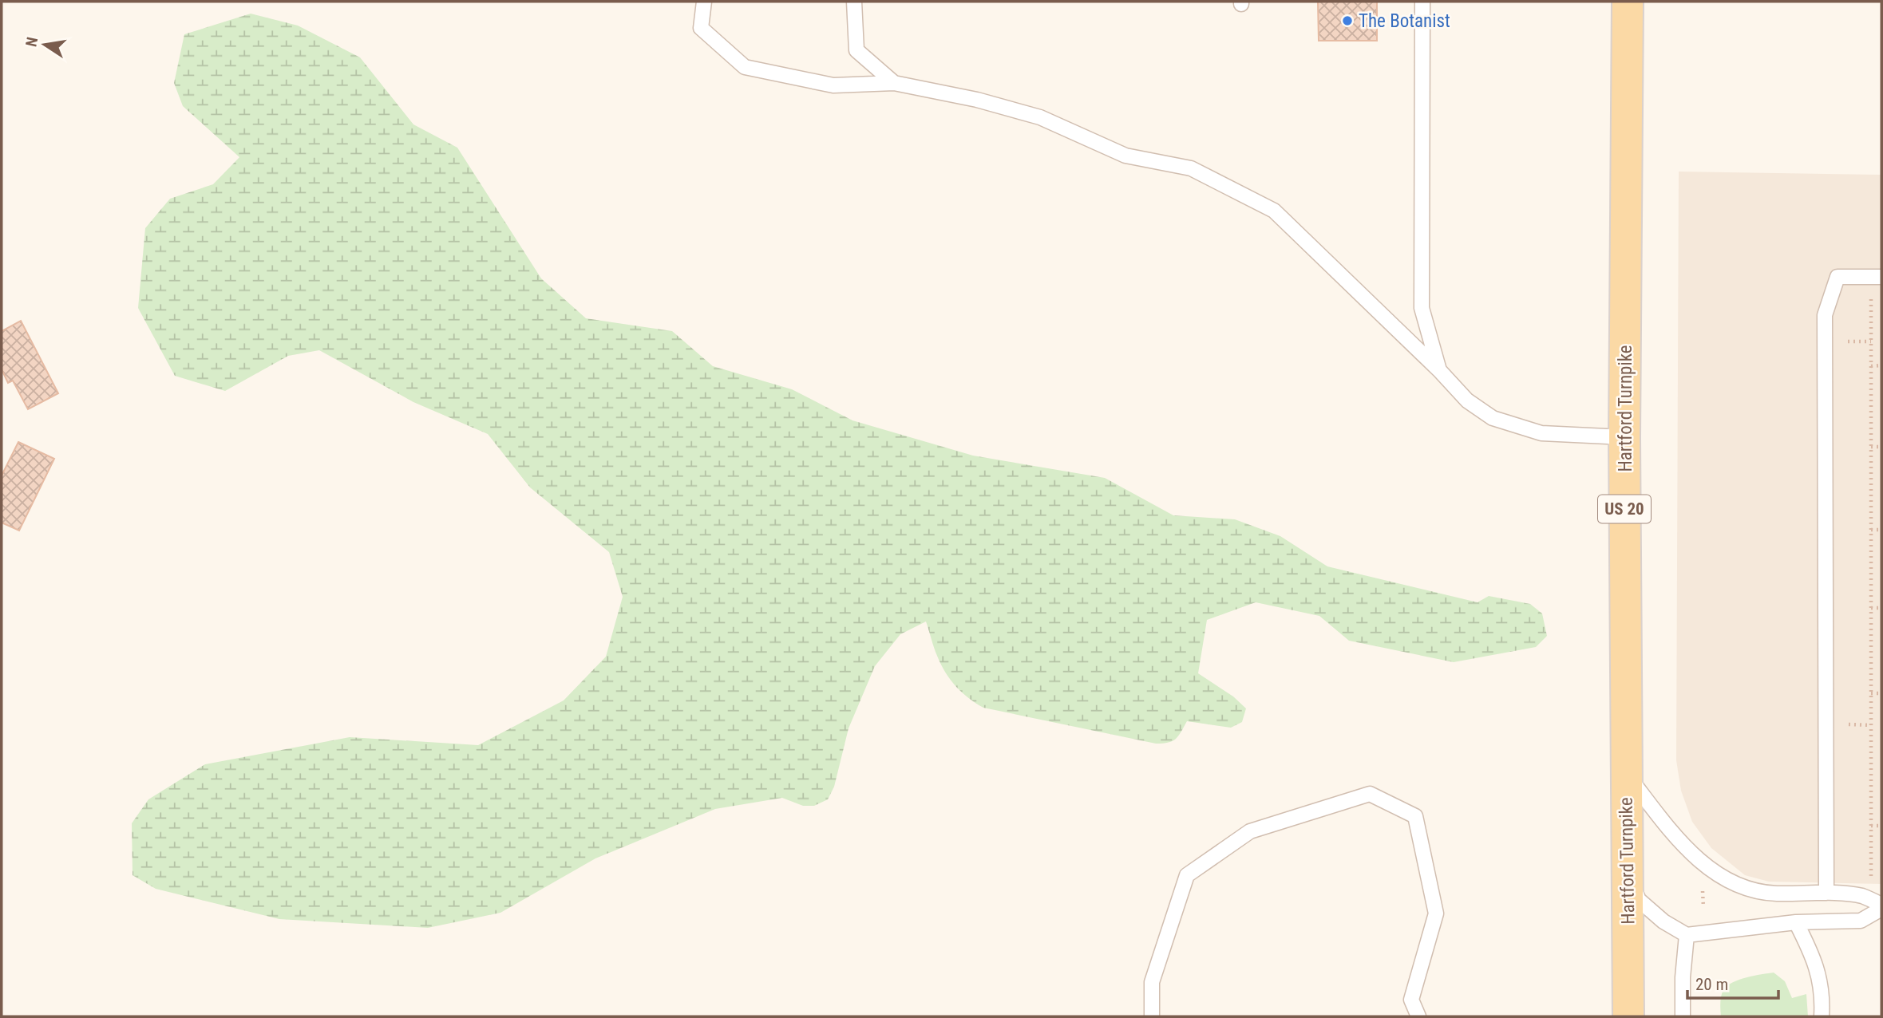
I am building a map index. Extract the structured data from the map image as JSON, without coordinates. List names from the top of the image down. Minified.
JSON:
{"streets":{"main road":["Hartford Turnpike","US 20"]},"places":["The Botanist"],"scale_bar":"20 m","north":"left"}
